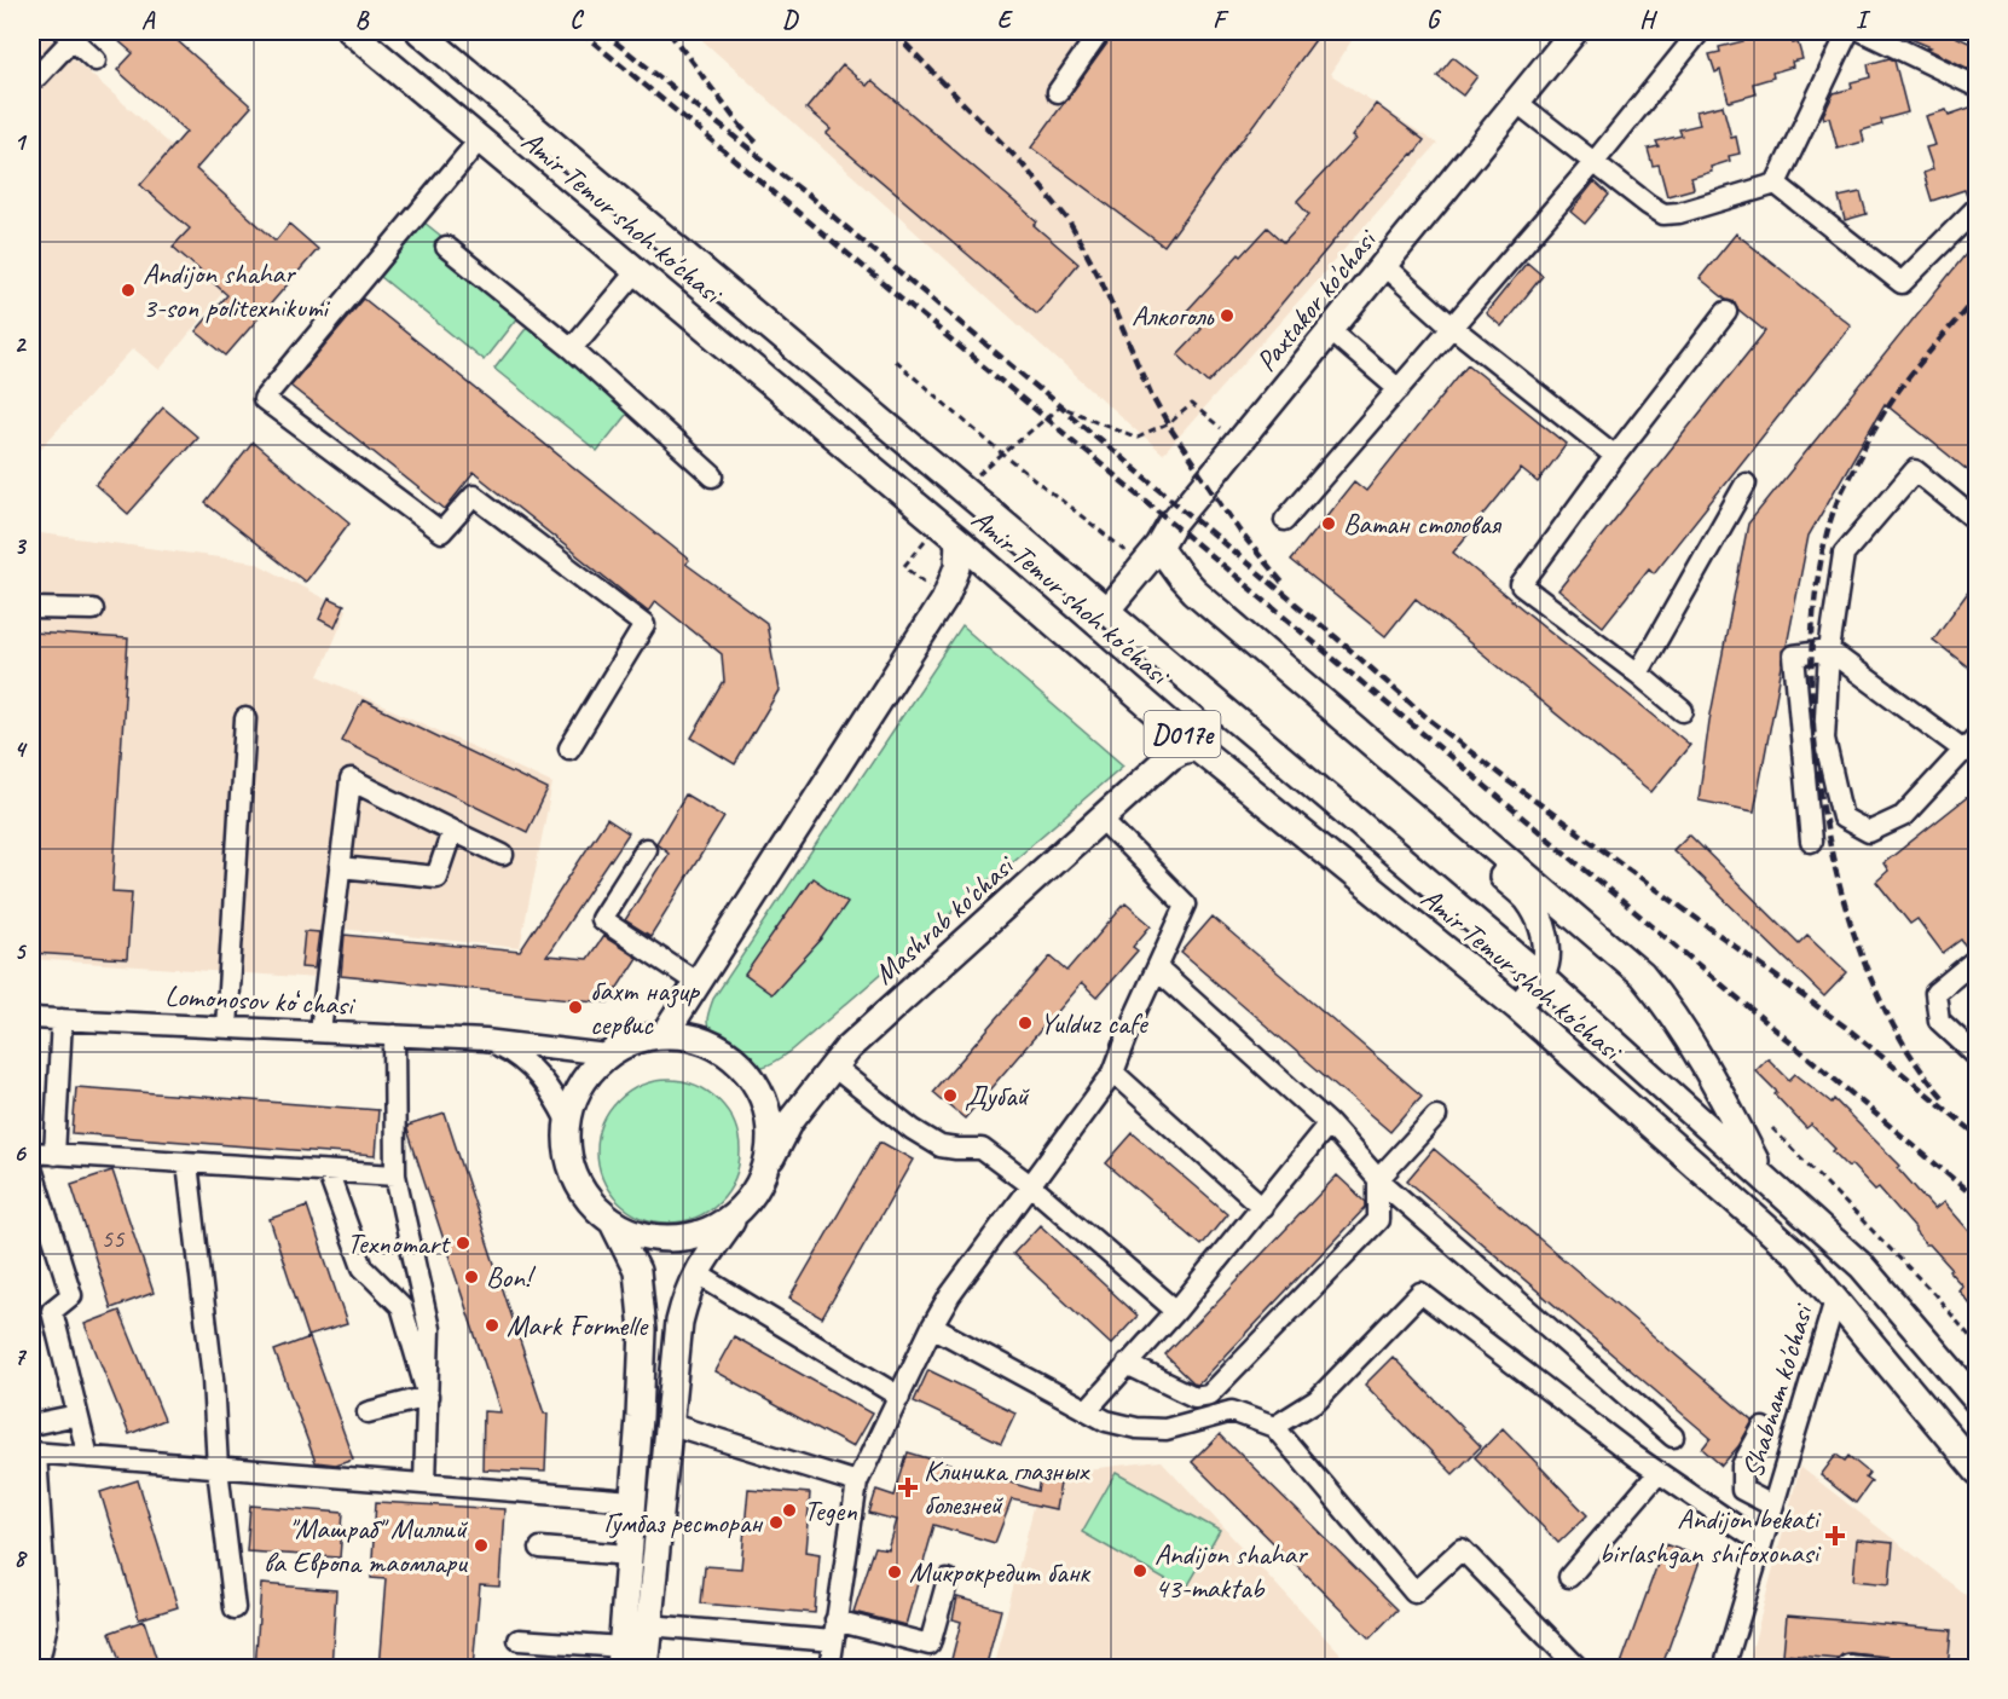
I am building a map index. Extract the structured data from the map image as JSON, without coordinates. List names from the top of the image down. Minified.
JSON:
{"streets":{"main road":["Amir Temur shoh ko'chasi","Paxtakor ko'chasi","D017e","Mashrab ko'chasi"],"street":["Lomonosov koʻchasi","Shabnam ko'chasi"]},"crossings":[["Amir Temur shoh ko'chasi","Paxtakor ko'chasi"],["Amir Temur shoh ko'chasi","Mashrab ko'chasi"],["Amir Temur shoh ko'chasi","Shabnam ko'chasi"],["Mashrab ko'chasi","Lomonosov koʻchasi"]],"places":{"other":["Andijon shahar 3-son politexnikumi","Алкоголь","Ватан столовая","бахт назир сервис","Yulduz cafe","Дубай","Texnomart","Bon!","Mark Formelle","Tegen","Гумбаз ресторан","\"Машраб\" Миллий ва Европа таомлари","Andijon shahar 43-maktab","Микрокредит банк"],"health":["Клиника глазных болезней","Аndijon bekati birlashgan shifoxonasi"]},"house_numbers":["55"],"grid":{"columns":["A","B","C","D","E","F","G","H","I"],"rows":["1","2","3","4","5","6","7","8"]}}
